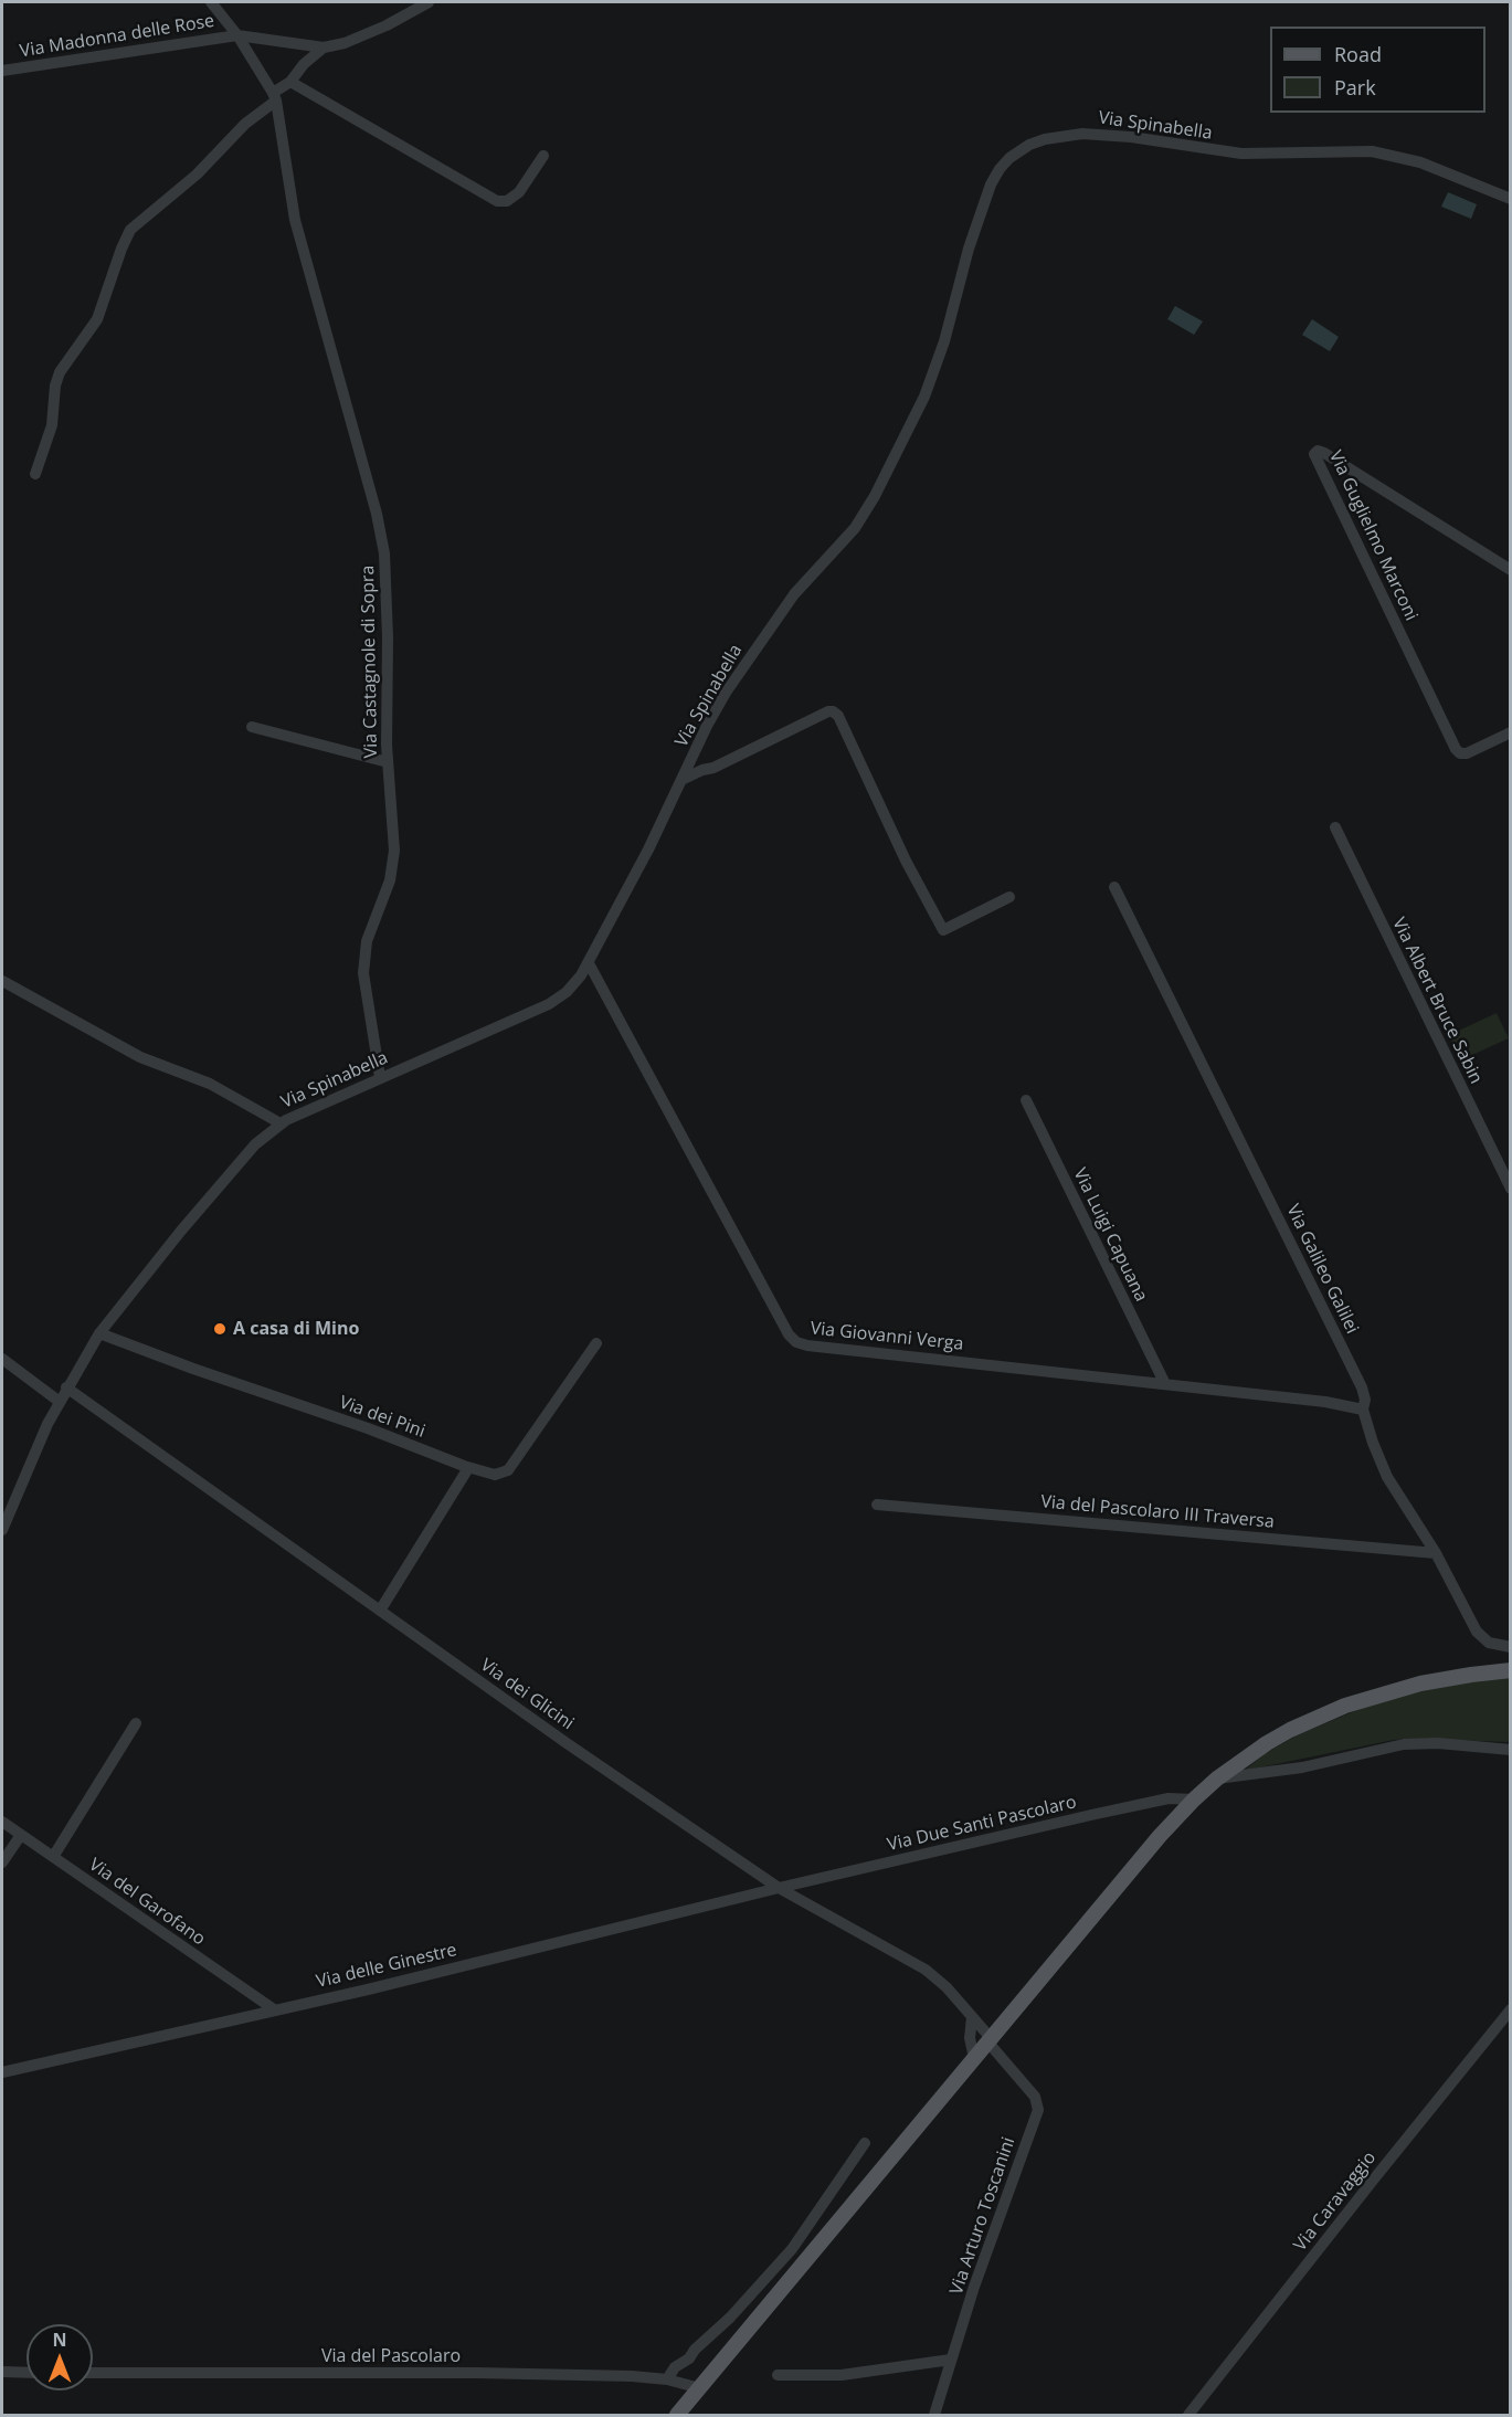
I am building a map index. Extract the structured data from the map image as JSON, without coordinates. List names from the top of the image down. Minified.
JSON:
{"streets":{"street":["Via Madonna delle Rose","Via Spinabella","Via Guglielmo Marconi","Via Castagnole di Sopra","Via Albert Bruce Sabin","Via Luigi Capuana","Via Galileo Galilei","Via Giovanni Verga","Via dei Pini","Via del Pascolaro III Traversa","Via dei Glicini","Via Due Santi Pascolaro","Via del Garofano","Via delle Ginestre","Via Caravaggio","Via Arturo Toscanini","Via del Pascolaro"]},"crossings":[["Via Spinabella","Via Castagnole di Sopra"],["Via Spinabella","Via Giovanni Verga"],["Via Spinabella","Via dei Pini"],["Via Spinabella","Via dei Glicini"],["Via Luigi Capuana","Via Giovanni Verga"],["Via Galileo Galilei","Via Giovanni Verga"],["Via Galileo Galilei","Via del Pascolaro III Traversa"],["Via dei Glicini","Via Due Santi Pascolaro"],["Via dei Glicini","Via delle Ginestre"],["Via dei Glicini","Via Arturo Toscanini"],["Via Due Santi Pascolaro","Via delle Ginestre"],["Via del Garofano","Via delle Ginestre"]],"places":["A casa di Mino"],"legend":["Road","Park"],"north":"top"}
